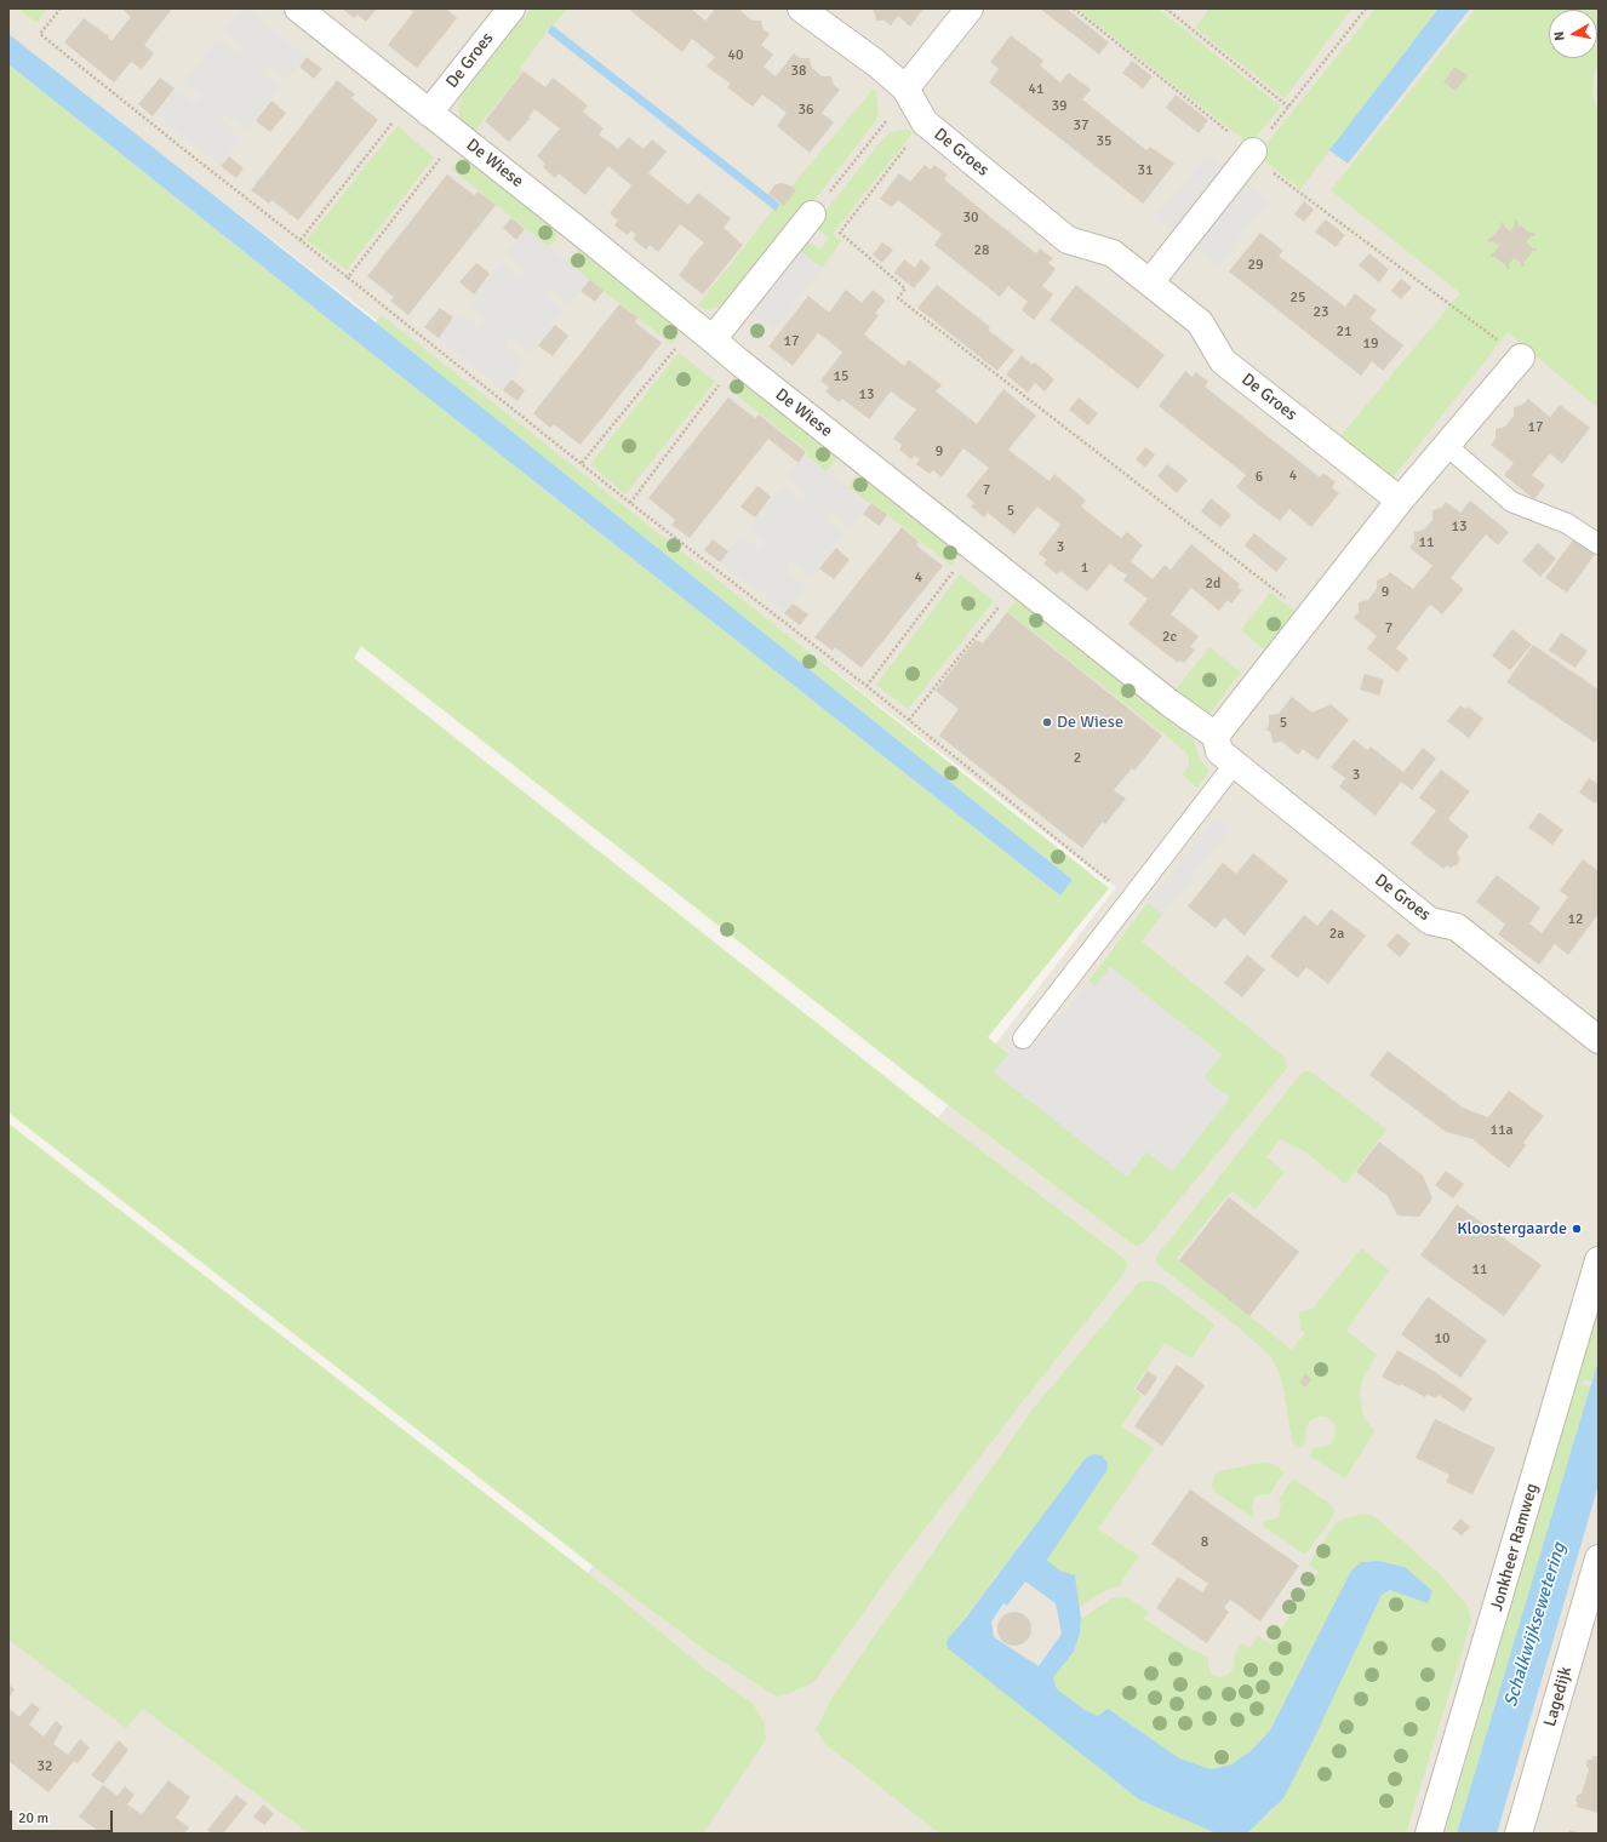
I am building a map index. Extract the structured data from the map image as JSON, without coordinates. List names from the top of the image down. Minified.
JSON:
{"streets":{"street":["De Groes","De Wiese","Jonkheer Ramweg","Lagedijk"]},"crossings":[["De Groes","De Wiese"]],"water":["Schalkwijksewetering"],"places":["De Wiese","Kloostergaarde"],"house_numbers":["40","38","41","39","36","37","35","31","30","28","29","25","23","21","17","19","15","13","17","9","4","6","7","5","13","11","3","1","4","2d","9","7","2c","5","2","3","12","2a","11a","11","10","8","32"],"scale_bar":"20 m","north":"left"}
